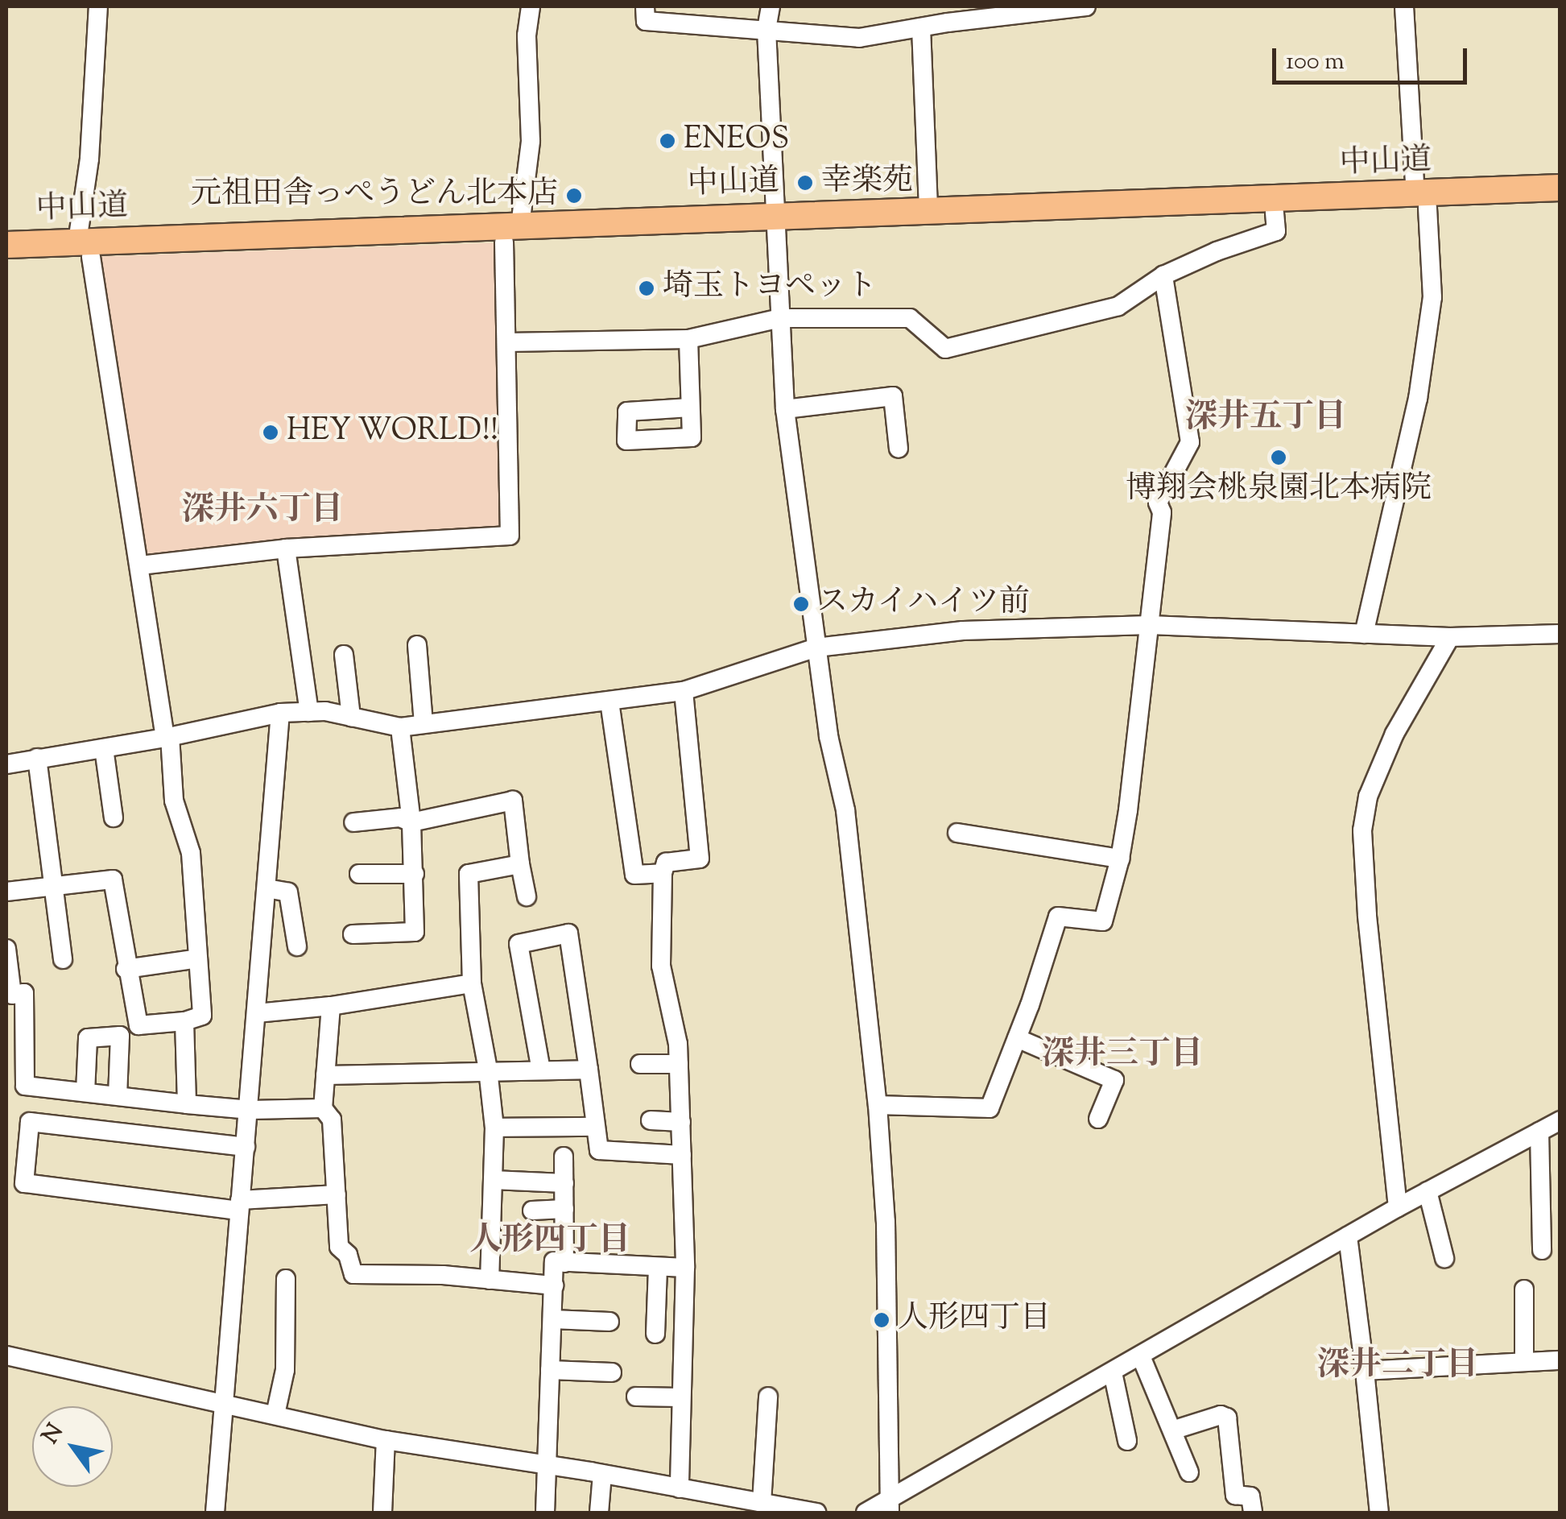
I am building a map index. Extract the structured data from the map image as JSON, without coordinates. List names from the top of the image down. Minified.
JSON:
{"streets":{"highway":["中山道"]},"districts":["深井五丁目","深井六丁目","深井三丁目","人形四丁目","深井二丁目"],"places":["ENEOS","幸楽苑","元祖田舎っぺうどん北本店","埼玉トヨペット","HEY WORLD!!","博翔会桃泉園北本病院","スカイハイツ前","人形四丁目"],"scale_bar":"100 m","north":"top left"}
